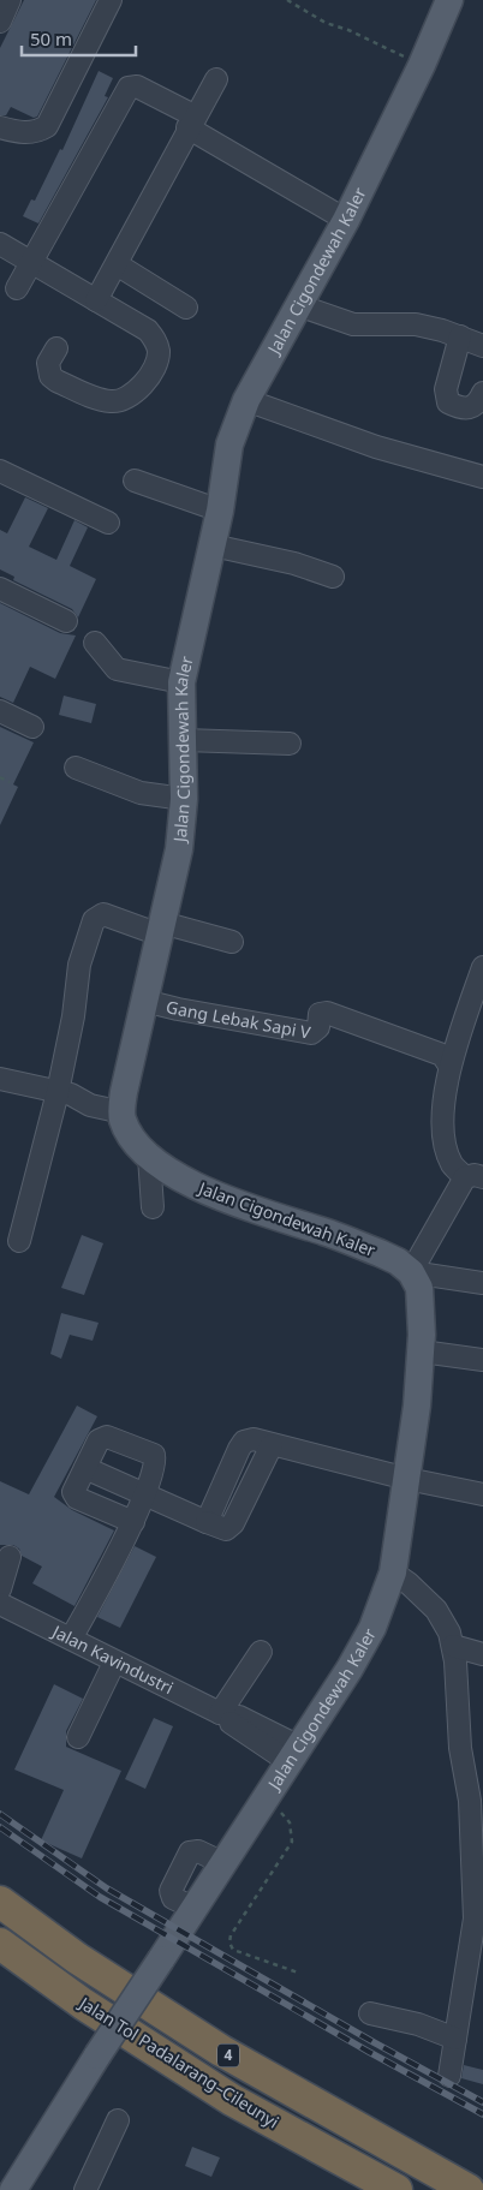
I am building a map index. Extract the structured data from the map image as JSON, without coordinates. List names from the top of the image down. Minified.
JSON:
{"streets":{"highway":["4","Jalan Tol Padalarang–Cileunyi"],"main road":["Jalan Cigondewah Kaler"],"street":["Gang Lebak Sapi V","Jalan Kavindustri"]},"crossings":[["Jalan Cigondewah Kaler","Gang Lebak Sapi V"],["Jalan Cigondewah Kaler","Jalan Kavindustri"]],"scale_bar":"50 m"}
